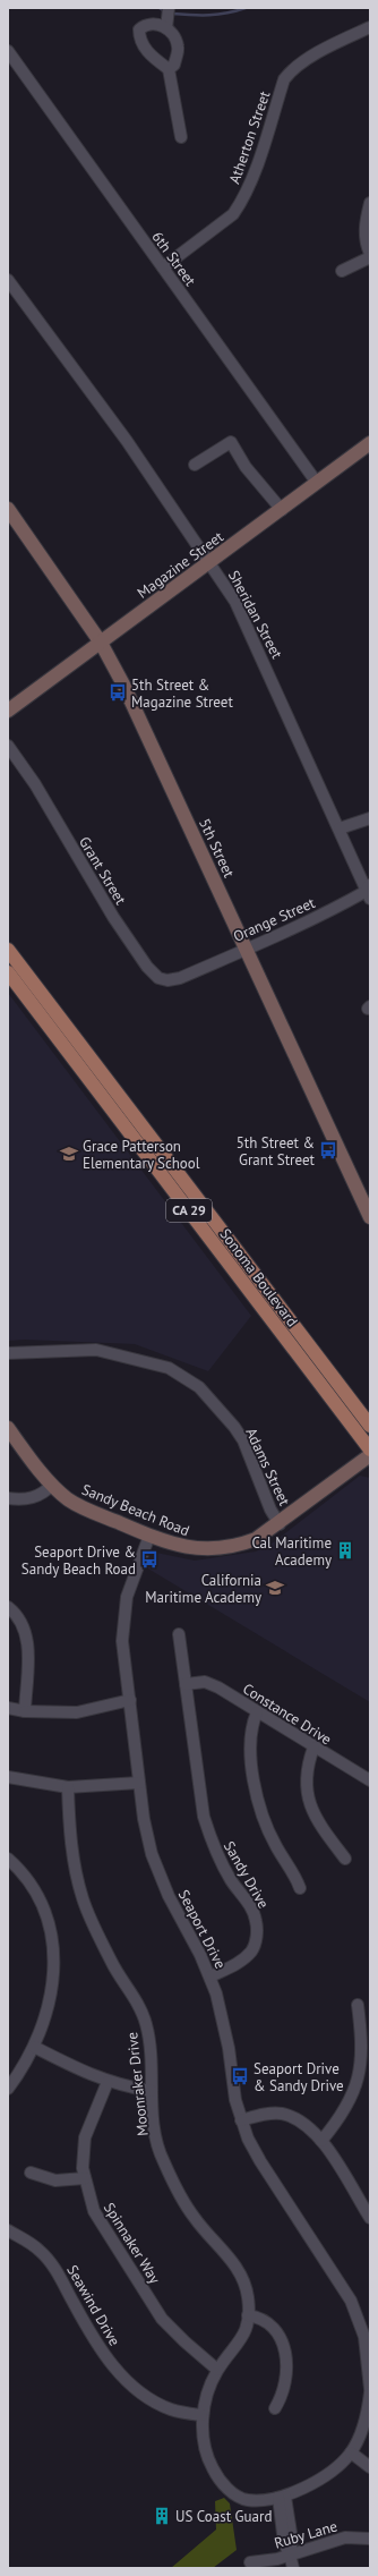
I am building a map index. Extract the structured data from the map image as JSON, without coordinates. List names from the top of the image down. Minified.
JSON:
{"streets":{"main road":["CA 29","Sonoma Boulevard"],"street":["Atherton Street","6th Street","Magazine Street","Sheridan Street","5th Street","Grant Street","Orange Street","Adams Street","Sandy Beach Road","Constance Drive","Sandy Drive","Seaport Drive","Moonraker Drive","Spinnaker Way","Seawind Drive","Ruby Lane"]},"crossings":[["Atherton Street","6th Street"],["6th Street","Magazine Street"],["Magazine Street","Sheridan Street"],["Magazine Street","5th Street"],["Sheridan Street","Orange Street"],["5th Street","Orange Street"],["Grant Street","Orange Street"],["Adams Street","Sandy Beach Road"],["Sandy Beach Road","Seaport Drive"],["Constance Drive","Sandy Drive"],["Sandy Drive","Seaport Drive"],["Moonraker Drive","Spinnaker Way"],["Moonraker Drive","Seawind Drive"]],"places":{"bus stop":["5th Street & Magazine Street","5th Street & Grant Street","Seaport Drive & Sandy Beach Road","Seaport Drive & Sandy Drive"],"school or university":["Grace Patterson Elementary School","California Maritime Academy"],"building":["Cal Maritime Academy","US Coast Guard"]}}
